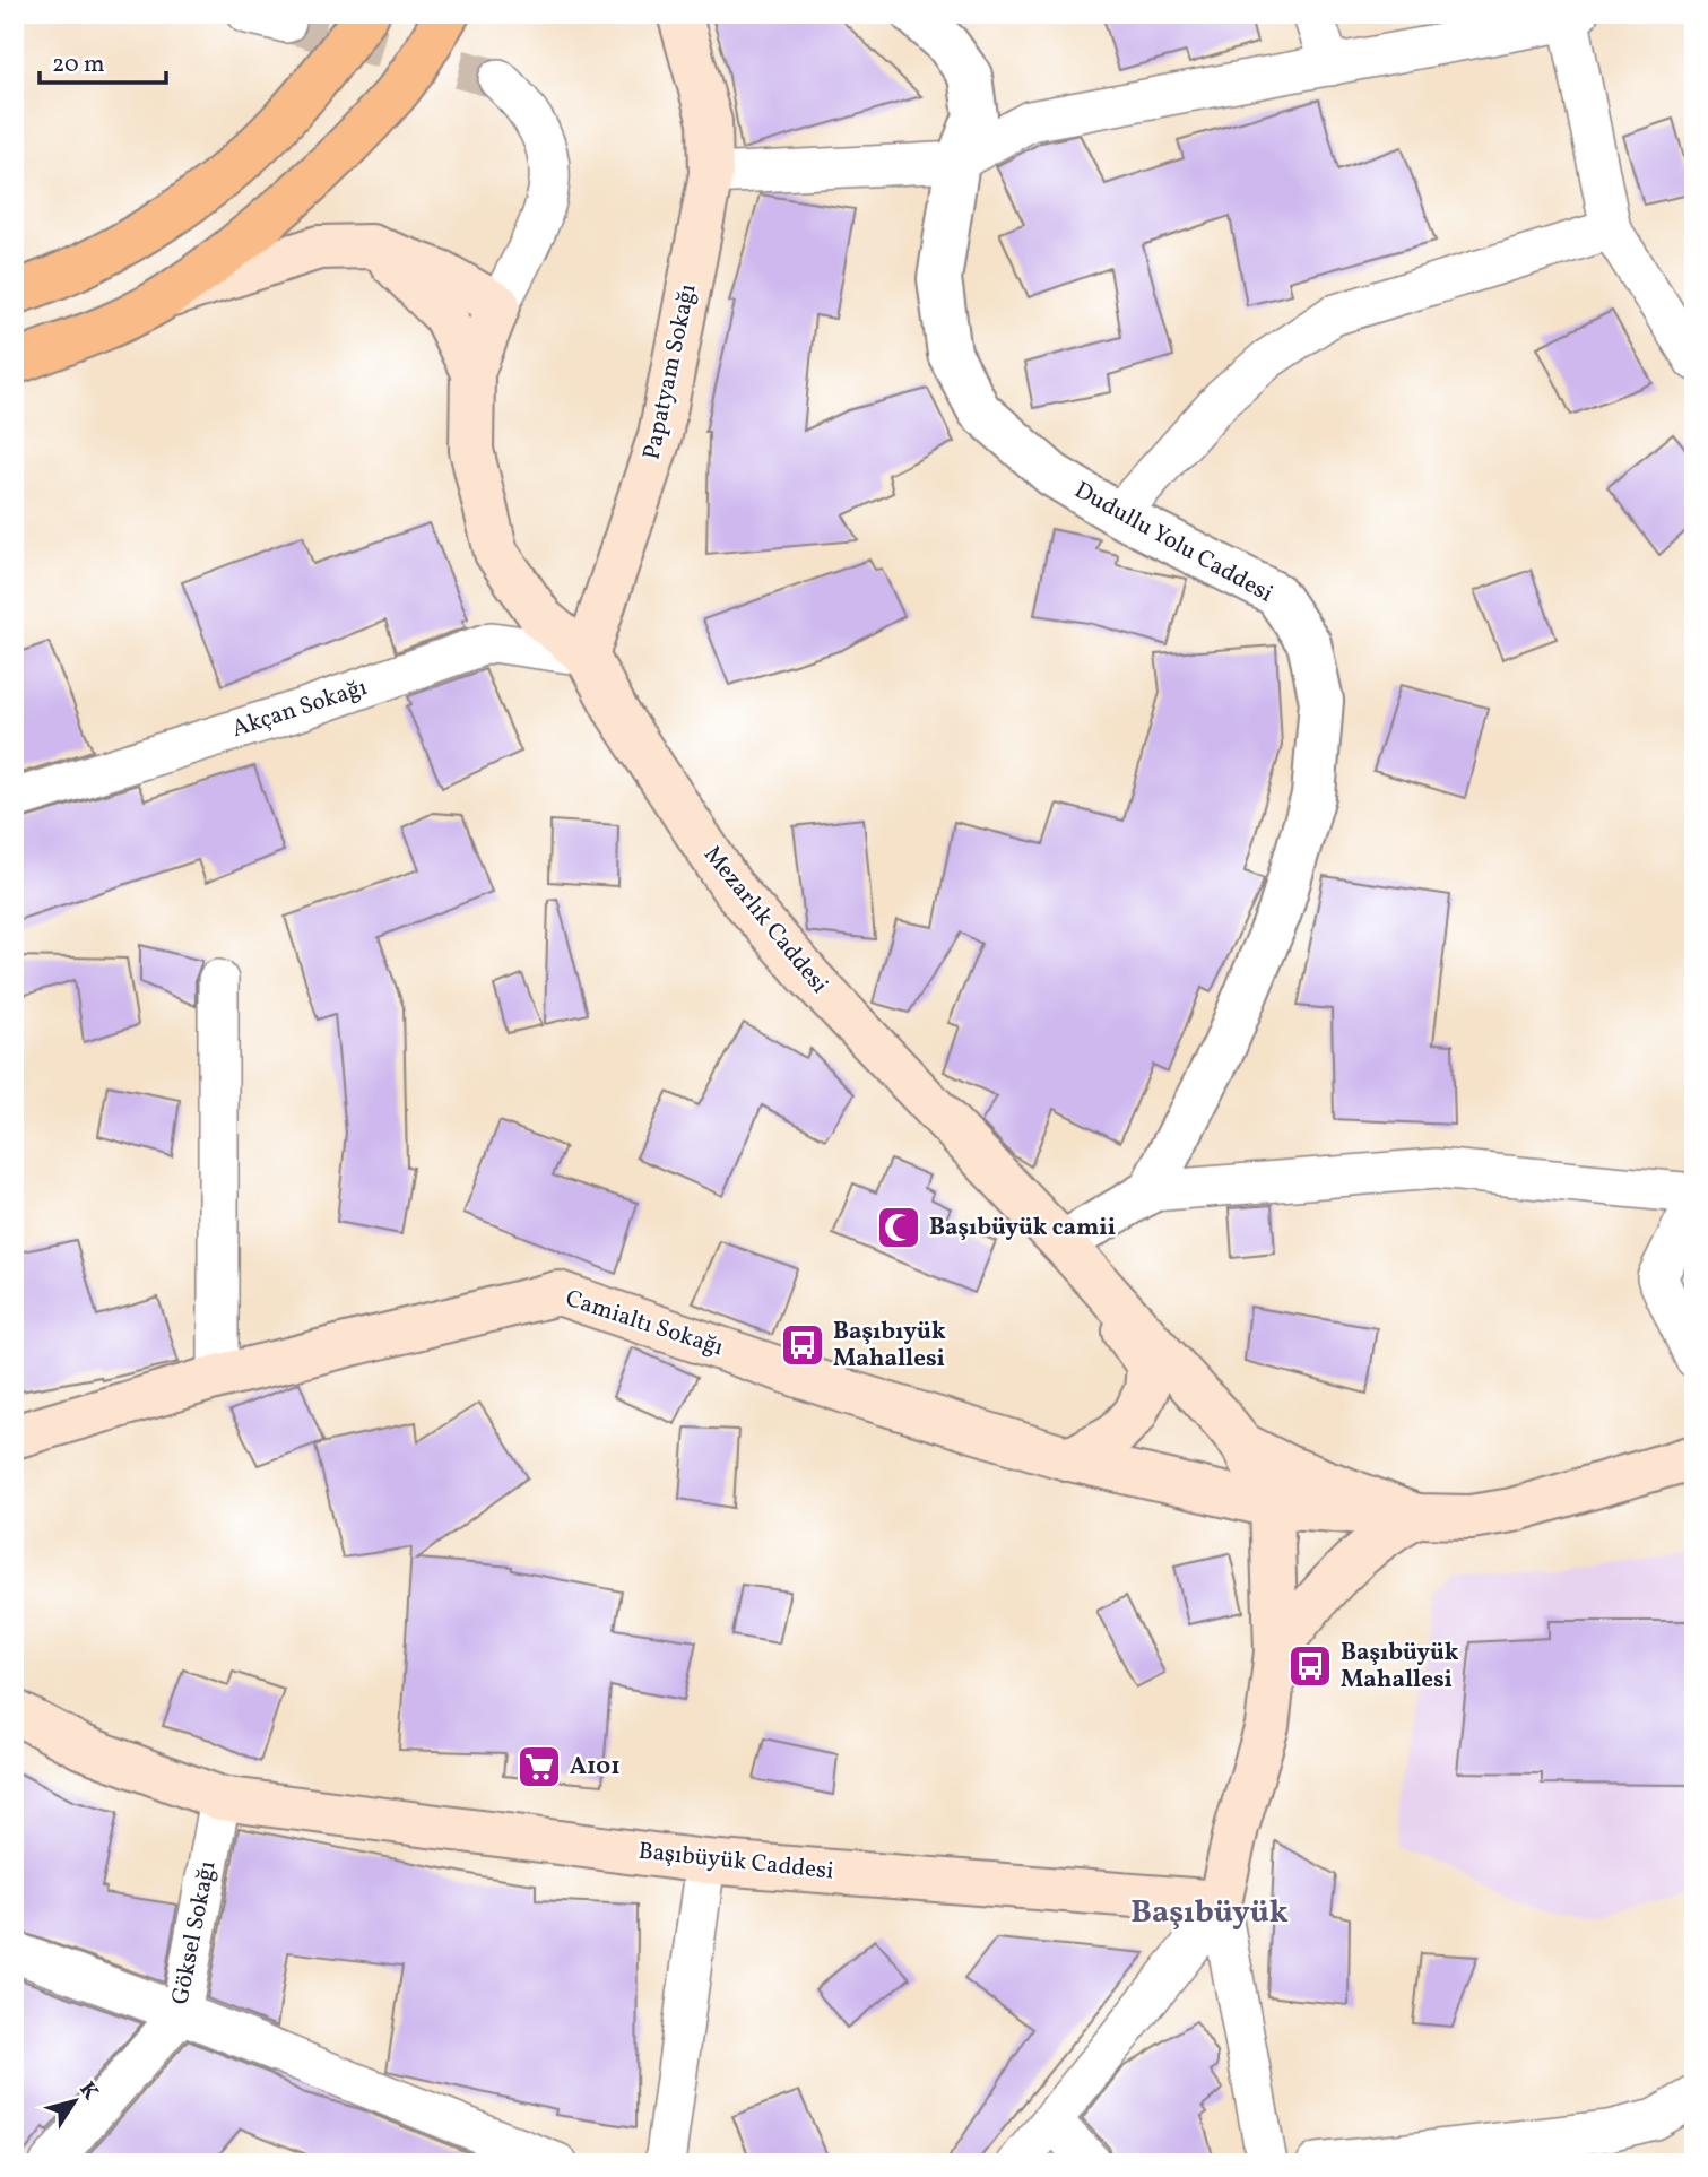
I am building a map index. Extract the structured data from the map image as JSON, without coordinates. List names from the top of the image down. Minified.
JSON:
{"streets":{"main road":["Papatyam Sokağı","Mezarlık Caddesi","Camialtı Sokağı","Başıbüyük Caddesi"],"street":["Dudullu Yolu Caddesi","Akçan Sokağı","Göksel Sokağı"]},"crossings":[["Papatyam Sokağı","Akçan Sokağı"],["Papatyam Sokağı","Mezarlık Caddesi"],["Akçan Sokağı","Mezarlık Caddesi"],["Mezarlık Caddesi","Camialtı Sokağı"],["Başıbüyük Caddesi","Göksel Sokağı"]],"districts":["Başıbüyük"],"places":{"mosque":["Başıbüyük camii"],"bus stop":["Başıbıyük Mahallesi","Başıbüyük Mahallesi"],"supermarket":["A101"]},"scale_bar":"20 m","north":"top right"}
